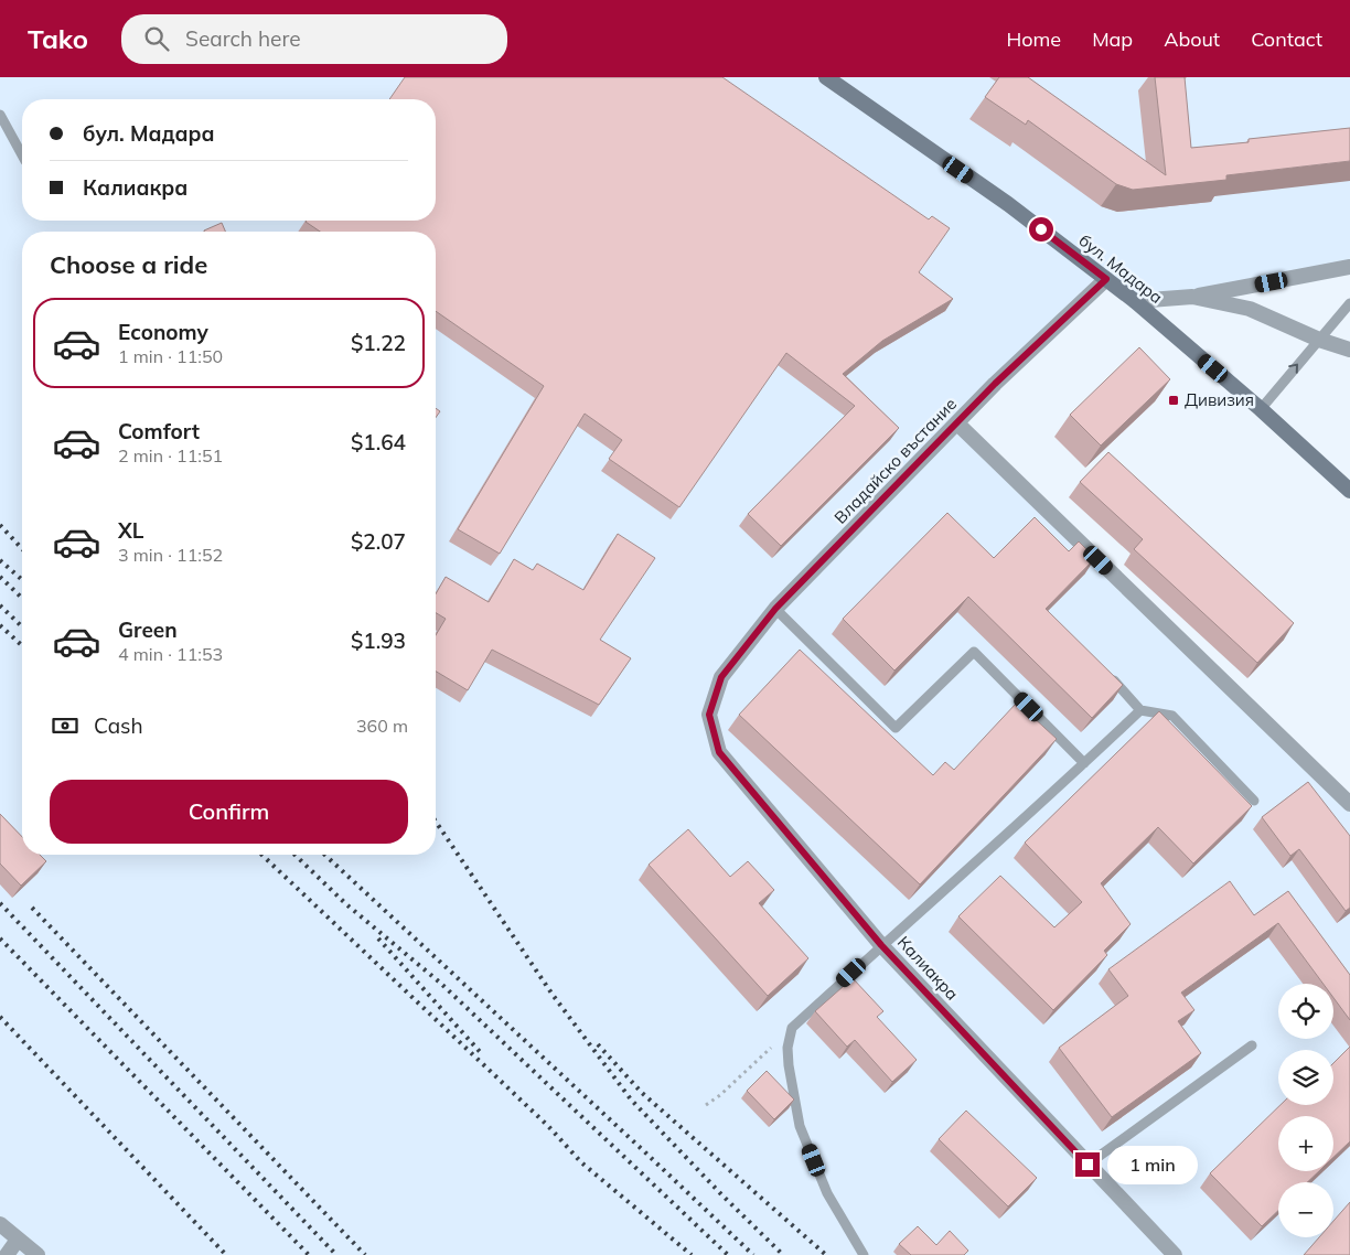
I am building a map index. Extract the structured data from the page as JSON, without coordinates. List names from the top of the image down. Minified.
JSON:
{"streets":{"main road":["бул. Мадара"],"street":["Владайско въстание","Калиакра"]},"crossings":[["бул. Мадара","Владайско въстание"],["Владайско въстание","Калиакра"]],"places":{"transit":["Дивизия"]},"page":{"header":"Tako","search":"Search here","nav":["Home","Map","About","Contact"],"banner":["бул. Мадара","Калиакра"],"heading":"Choose a ride","list":[{"name":"Economy","note":"1 min · 11:50","value":"$1.22"},{"name":"Comfort","note":"2 min · 11:51","value":"$1.64"},{"name":"XL","note":"3 min · 11:52","value":"$2.07"},{"name":"Green","note":"4 min · 11:53","value":"$1.93"}],"pay":["Cash","360 m"],"buttons":"Confirm","map_buttons":["+","−"],"bubble":"1 min"}}
